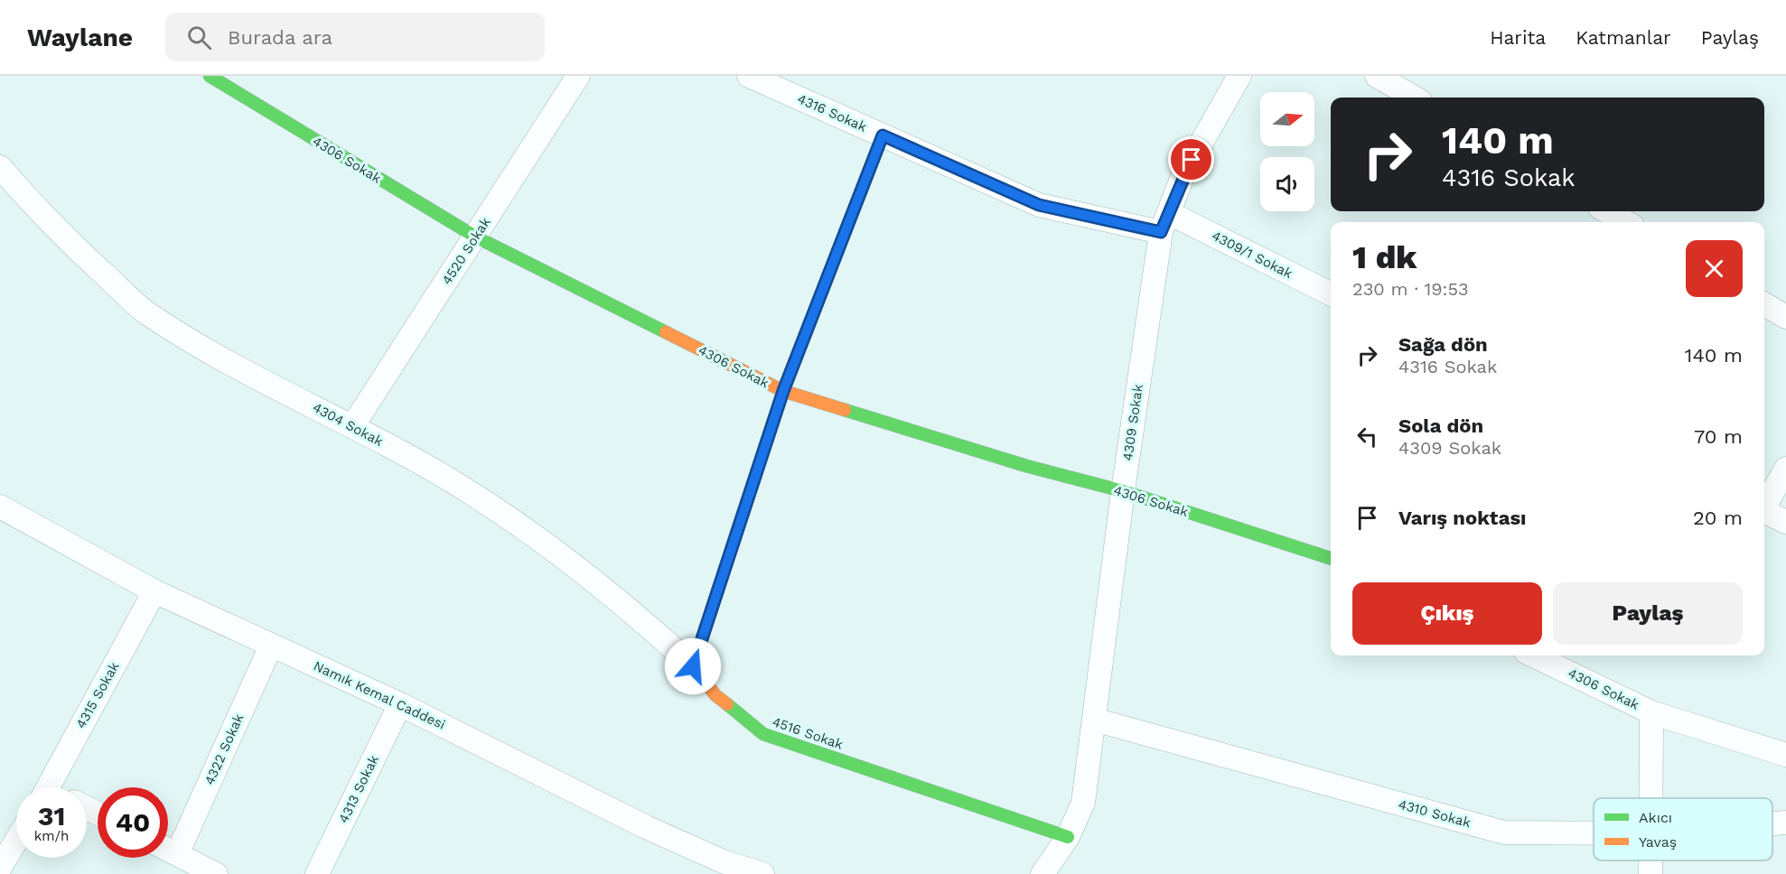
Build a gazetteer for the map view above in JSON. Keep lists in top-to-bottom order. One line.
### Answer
{"streets":{"street":["4316 Sokak","4306 Sokak","4520 Sokak","4309/1 Sokak","4309 Sokak","4304 Sokak","4315 Sokak","Namık Kemal Caddesi","4516 Sokak","4322 Sokak","4313 Sokak","4310 Sokak"]},"crossings":[["4316 Sokak","4309/1 Sokak"],["4316 Sokak","4309 Sokak"],["4306 Sokak","4520 Sokak"],["4306 Sokak","4309 Sokak"],["4520 Sokak","4304 Sokak"],["4309/1 Sokak","4309 Sokak"],["4309 Sokak","4516 Sokak"],["4309 Sokak","4310 Sokak"],["4304 Sokak","4516 Sokak"],["4315 Sokak","Namık Kemal Caddesi"],["Namık Kemal Caddesi","4322 Sokak"],["Namık Kemal Caddesi","4313 Sokak"]],"legend":["Akıcı","Yavaş"],"north":"right","page":{"header":"Waylane","search":"Burada ara","nav":["Harita","Katmanlar","Paylaş"],"turn":["140 m","4316 Sokak"],"heading":["1 dk","230 m · 19:53"],"list":[{"name":"Sağa dön","note":"4316 Sokak","value":"140 m"},{"name":"Sola dön","note":"4309 Sokak","value":"70 m"},{"name":"Varış noktası","value":"20 m"}],"buttons":["Çıkış","Paylaş"],"speed":"31 km/h","limit":"40"}}
